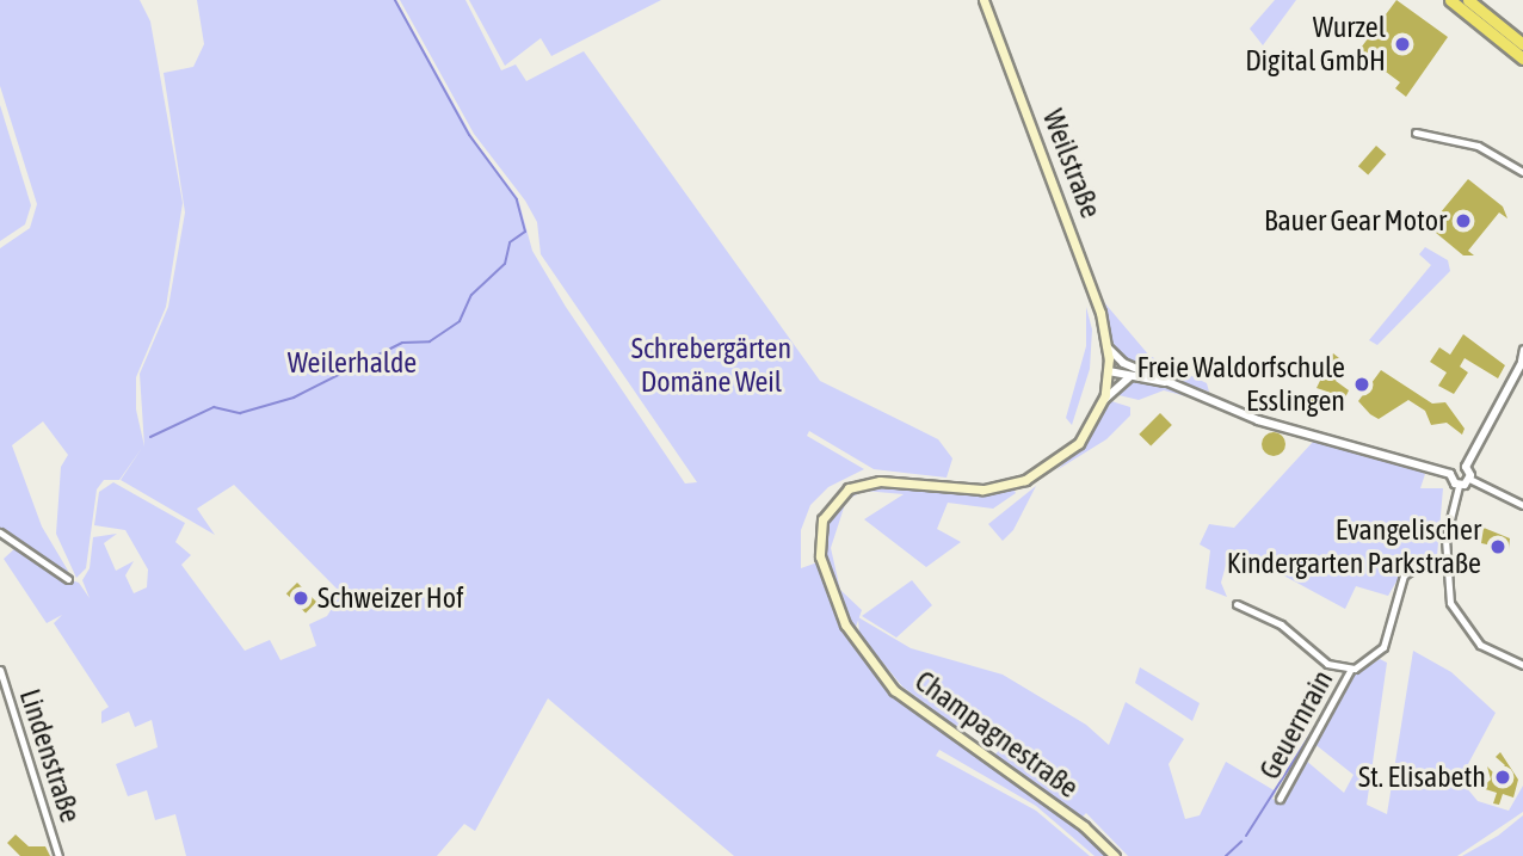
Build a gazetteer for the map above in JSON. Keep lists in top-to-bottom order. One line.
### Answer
{"streets":{"main road":["Weilstraße","Champagnestraße"],"street":["Geuernrain","Lindenstraße"]},"crossings":[["Weilstraße","Champagnestraße"]],"parks":["Schrebergärten Domäne Weil","Weilerhalde"],"places":["Wurzel Digital GmbH","Bauer Gear Motor","Freie Waldorfschule Esslingen","Evangelischer Kindergarten Parkstraße","Schweizer Hof","St. Elisabeth"]}
